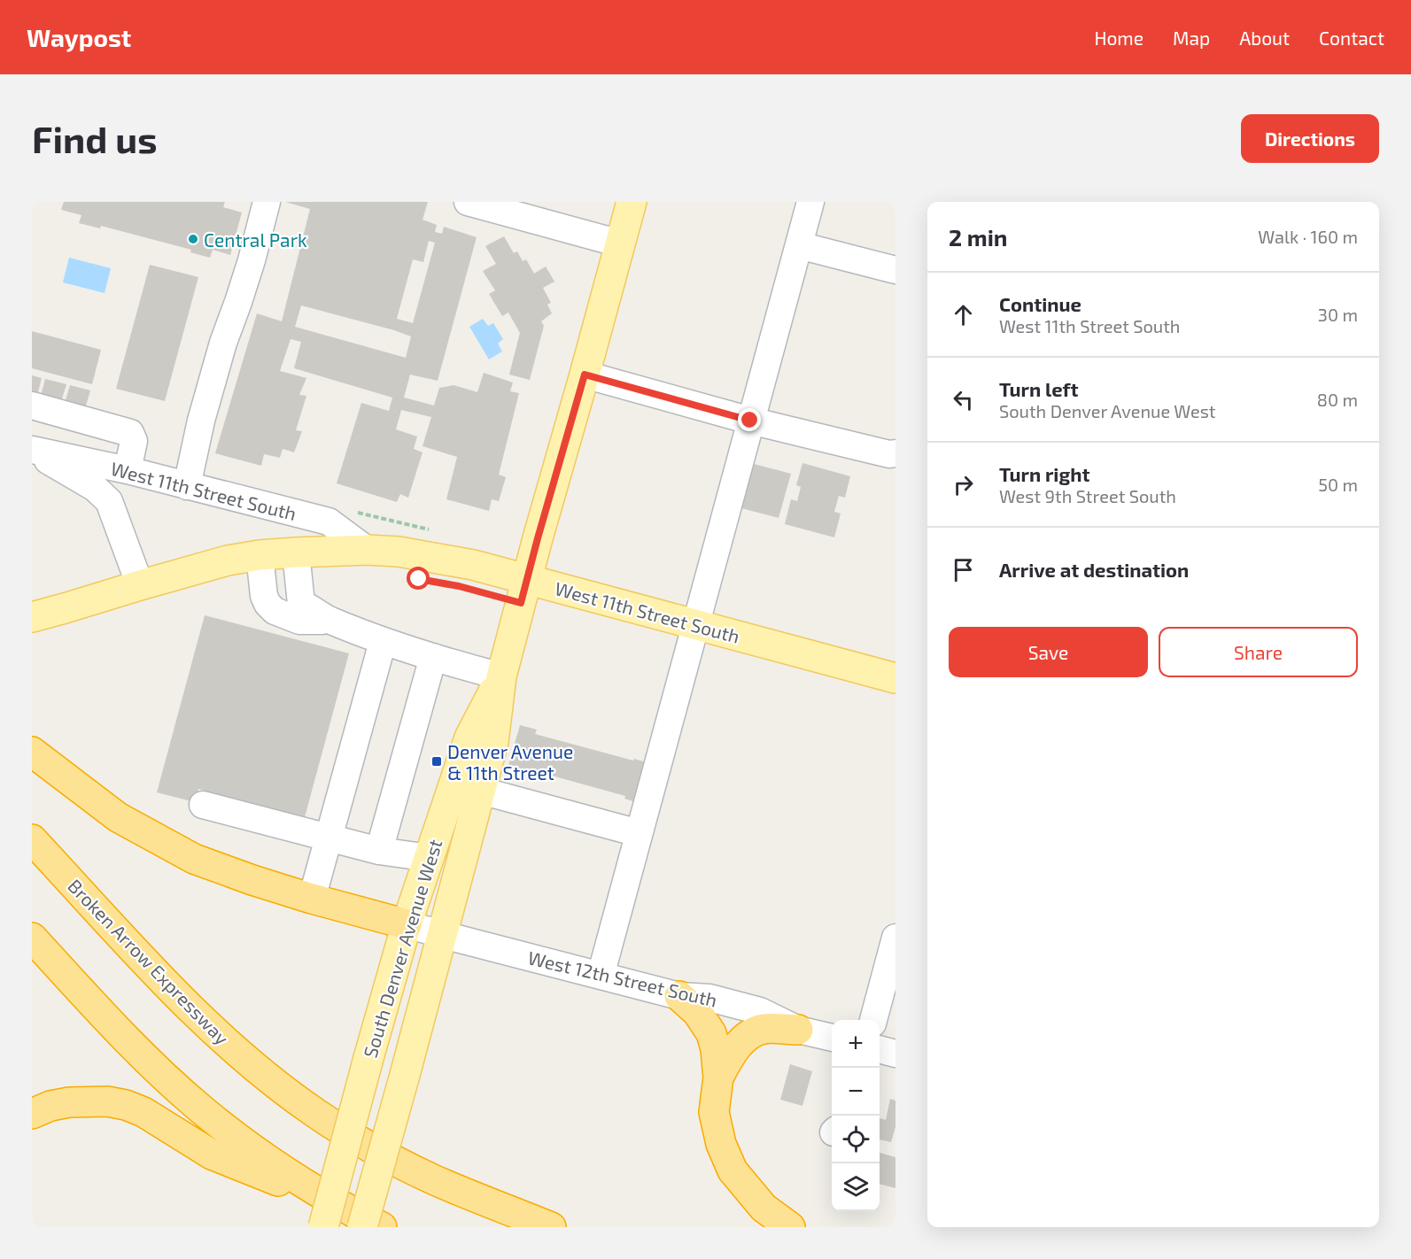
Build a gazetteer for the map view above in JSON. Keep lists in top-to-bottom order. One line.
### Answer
{"streets":{"highway":["Broken Arrow Expressway"],"main road":["West 11th Street South","South Denver Avenue West"],"street":["West 12th Street South"]},"crossings":[["West 11th Street South","South Denver Avenue West"],["South Denver Avenue West","West 12th Street South"]],"places":{"other":["Central Park"],"transit":["Denver Avenue & 11th Street"]},"page":{"header":"Waypost","nav":["Home","Map","About","Contact"],"buttons":["Directions",["Save","Share"]],"title":"Find us","heading":["2 min","Walk · 160 m"],"list":[["Continue","West 11th Street South","30 m"],["Turn left","South Denver Avenue West","80 m"],["Turn right","West 9th Street South","50 m"],"Arrive at destination"],"map_buttons":["+","−"]}}
